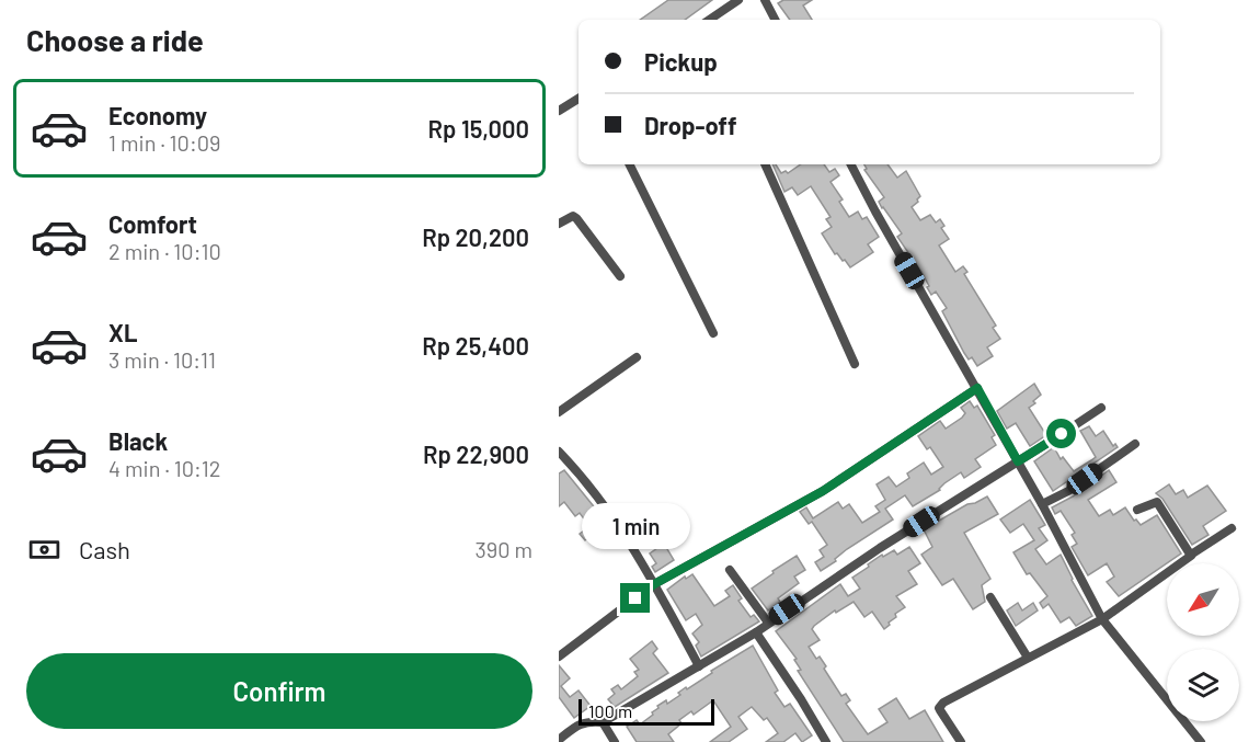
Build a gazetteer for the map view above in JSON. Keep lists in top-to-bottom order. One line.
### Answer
{"scale_bar":"100 m","north":"bottom left","page":{"heading":"Choose a ride","banner":["Pickup","Drop-off"],"list":[{"name":"Economy","note":"1 min · 10:09","value":"Rp 15,000"},{"name":"Comfort","note":"2 min · 10:10","value":"Rp 20,200"},{"name":"XL","note":"3 min · 10:11","value":"Rp 25,400"},{"name":"Black","note":"4 min · 10:12","value":"Rp 22,900"}],"bubble":"1 min","pay":["Cash","390 m"],"buttons":"Confirm","scale":"100 m"}}
